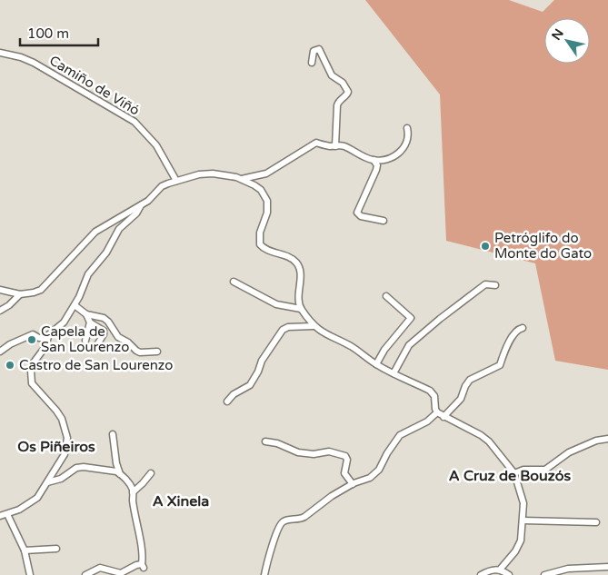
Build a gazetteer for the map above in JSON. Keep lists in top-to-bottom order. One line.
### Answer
{"streets":{"street":["Camiño de Viñó"]},"districts":["Os Piñeiros","A Cruz de Bouzós","A Xinela"],"places":["Petróglifo do Monte do Gato","Capela de San Lourenzo","Castro de San Lourenzo"],"scale_bar":"100 m","north":"top left"}
